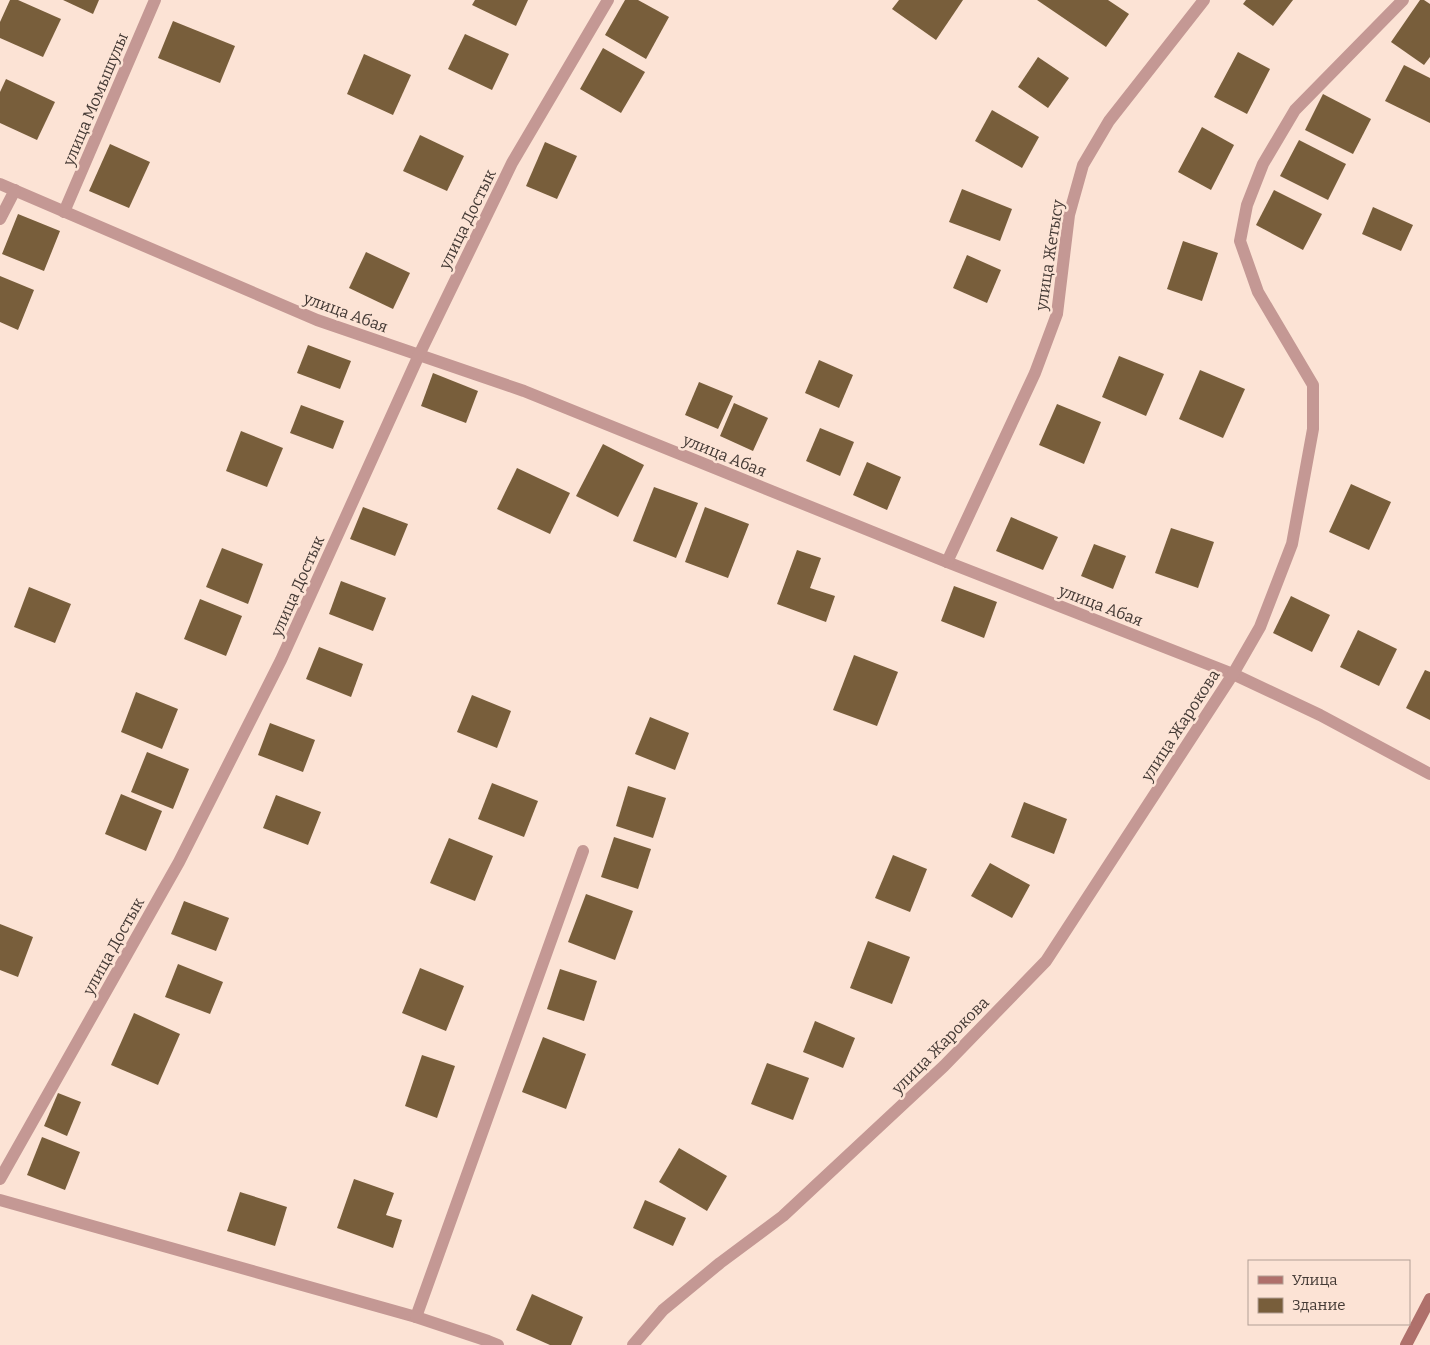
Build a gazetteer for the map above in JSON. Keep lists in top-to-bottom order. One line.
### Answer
{"streets":{"street":["улица Момышулы","улица Достык","улица Жетысу","улица Абая","улица Жарокова"]},"crossings":[["улица Момышулы","улица Абая"],["улица Достык","улица Абая"],["улица Жетысу","улица Абая"],["улица Абая","улица Жарокова"]],"legend":["Улица","Здание"]}
